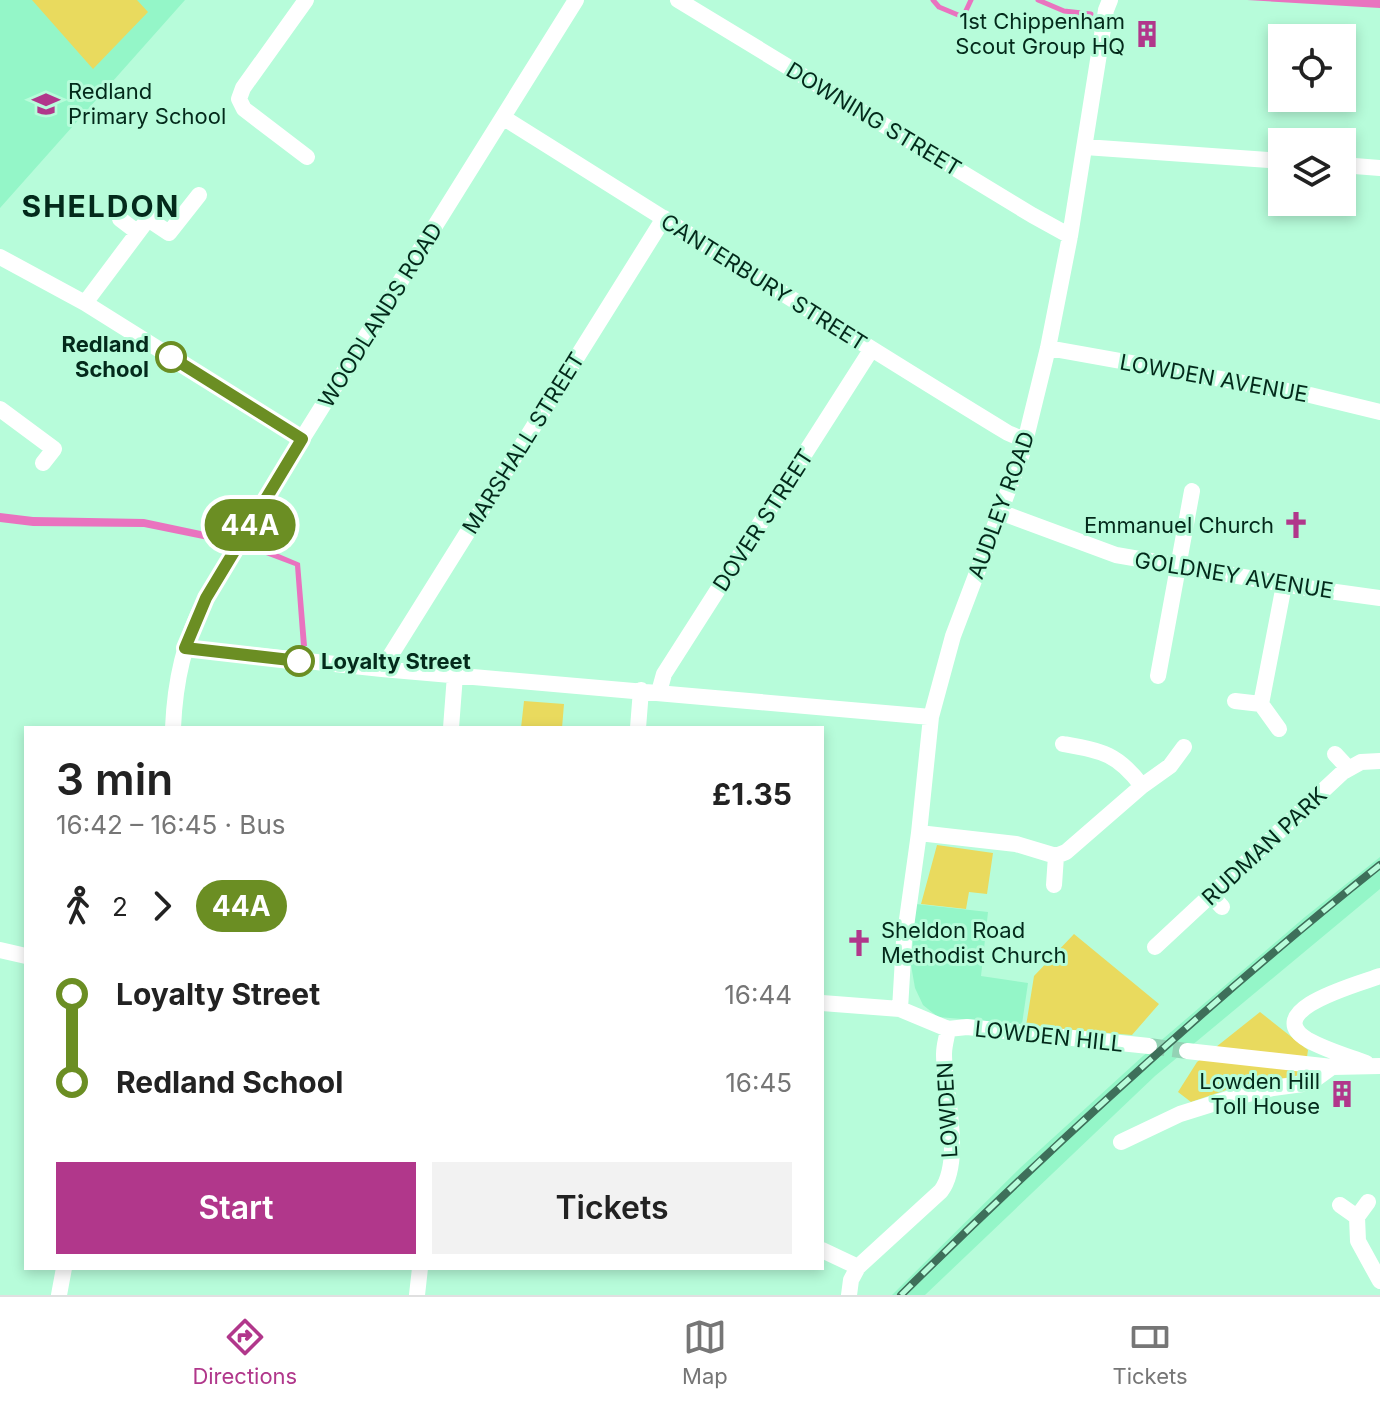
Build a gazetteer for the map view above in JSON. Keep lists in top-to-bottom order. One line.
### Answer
{"streets":{"street":["DOWNING STREET","CANTERBURY STREET","WOODLANDS ROAD","LOWDEN AVENUE","MARSHALL STREET","AUDLEY ROAD","DOVER STREET","GOLDNEY AVENUE","RUDMAN PARK","LOWDEN HILL","LOWDEN"]},"crossings":[["DOWNING STREET","AUDLEY ROAD"],["CANTERBURY STREET","WOODLANDS ROAD"],["CANTERBURY STREET","MARSHALL STREET"],["CANTERBURY STREET","AUDLEY ROAD"],["CANTERBURY STREET","DOVER STREET"],["LOWDEN AVENUE","AUDLEY ROAD"],["AUDLEY ROAD","GOLDNEY AVENUE"],["LOWDEN HILL","LOWDEN"]],"districts":["SHELDON"],"places":{"building":["1st Chippenham Scout Group HQ","Lowden Hill Toll House"],"school or university":["Redland Primary School"],"other":["Redland School","Loyalty Street"],"church":["Emmanuel Church","Sheldon Road Methodist Church"]},"lines":["bus line 44A"],"page":{"on_map":"44A","heading":["3 min","16:42 – 16:45 · Bus","£1.35"],"legs":["2","44A"],"list":[{"name":"Loyalty Street","value":"16:44"},{"name":"Redland School","value":"16:45"}],"buttons":["Start","Tickets"],"tabs":["Directions","Map","Tickets"]}}
